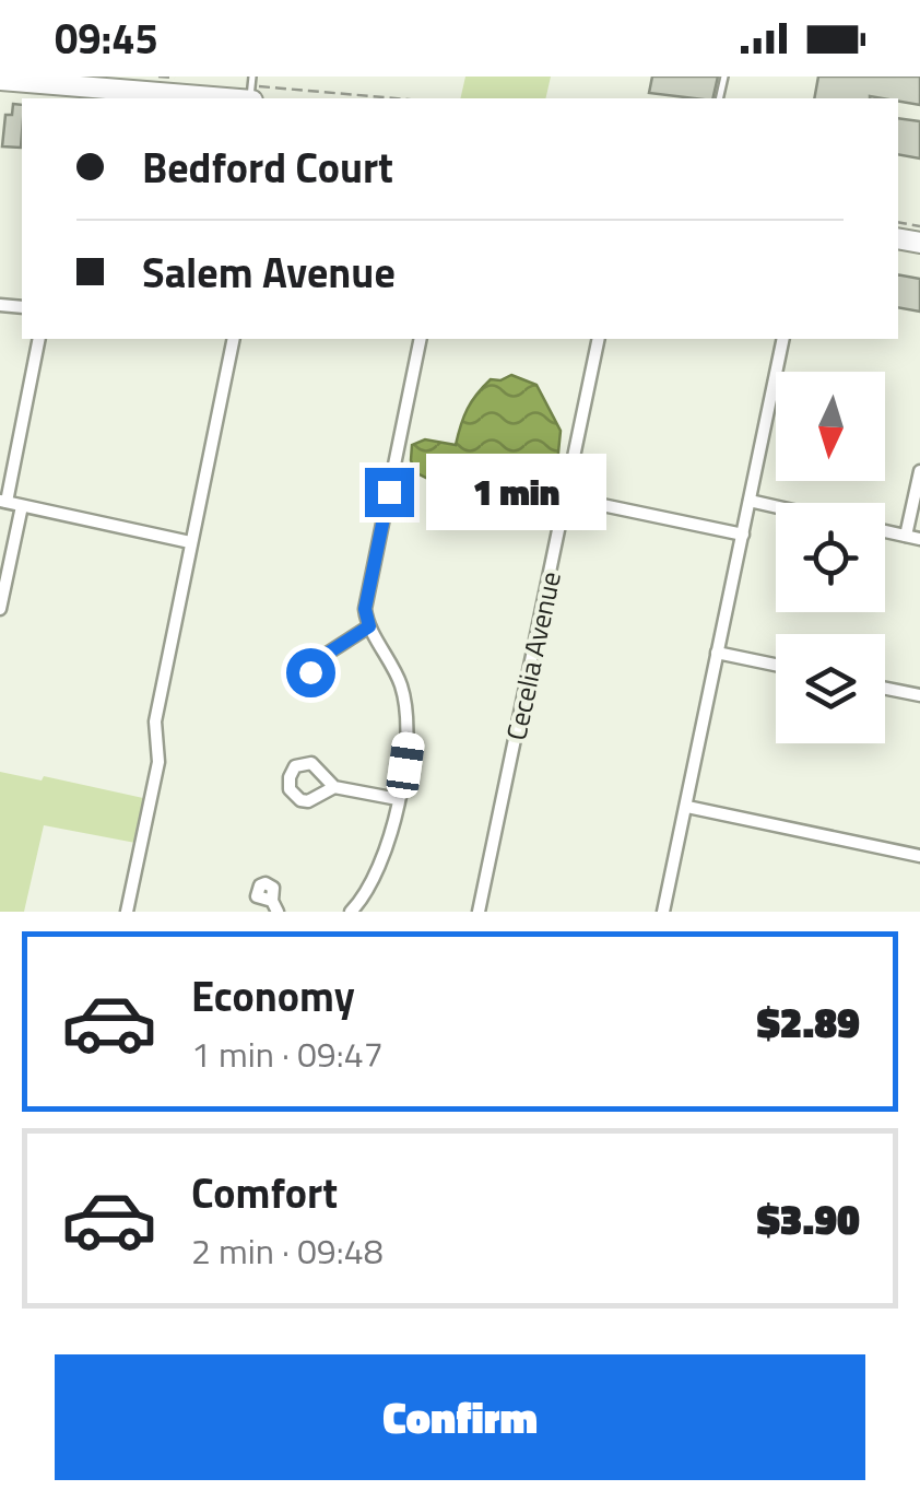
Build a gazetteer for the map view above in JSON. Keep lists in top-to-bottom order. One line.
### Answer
{"streets":{"street":["Cecelia Avenue"]},"north":"bottom","page":{"status":"09:45","banner":["Bedford Court","Salem Avenue"],"bubble":"1 min","list":[{"name":"Economy","note":"1 min · 09:47","value":"$2.89"},{"name":"Comfort","note":"2 min · 09:48","value":"$3.90"}],"buttons":"Confirm"}}
